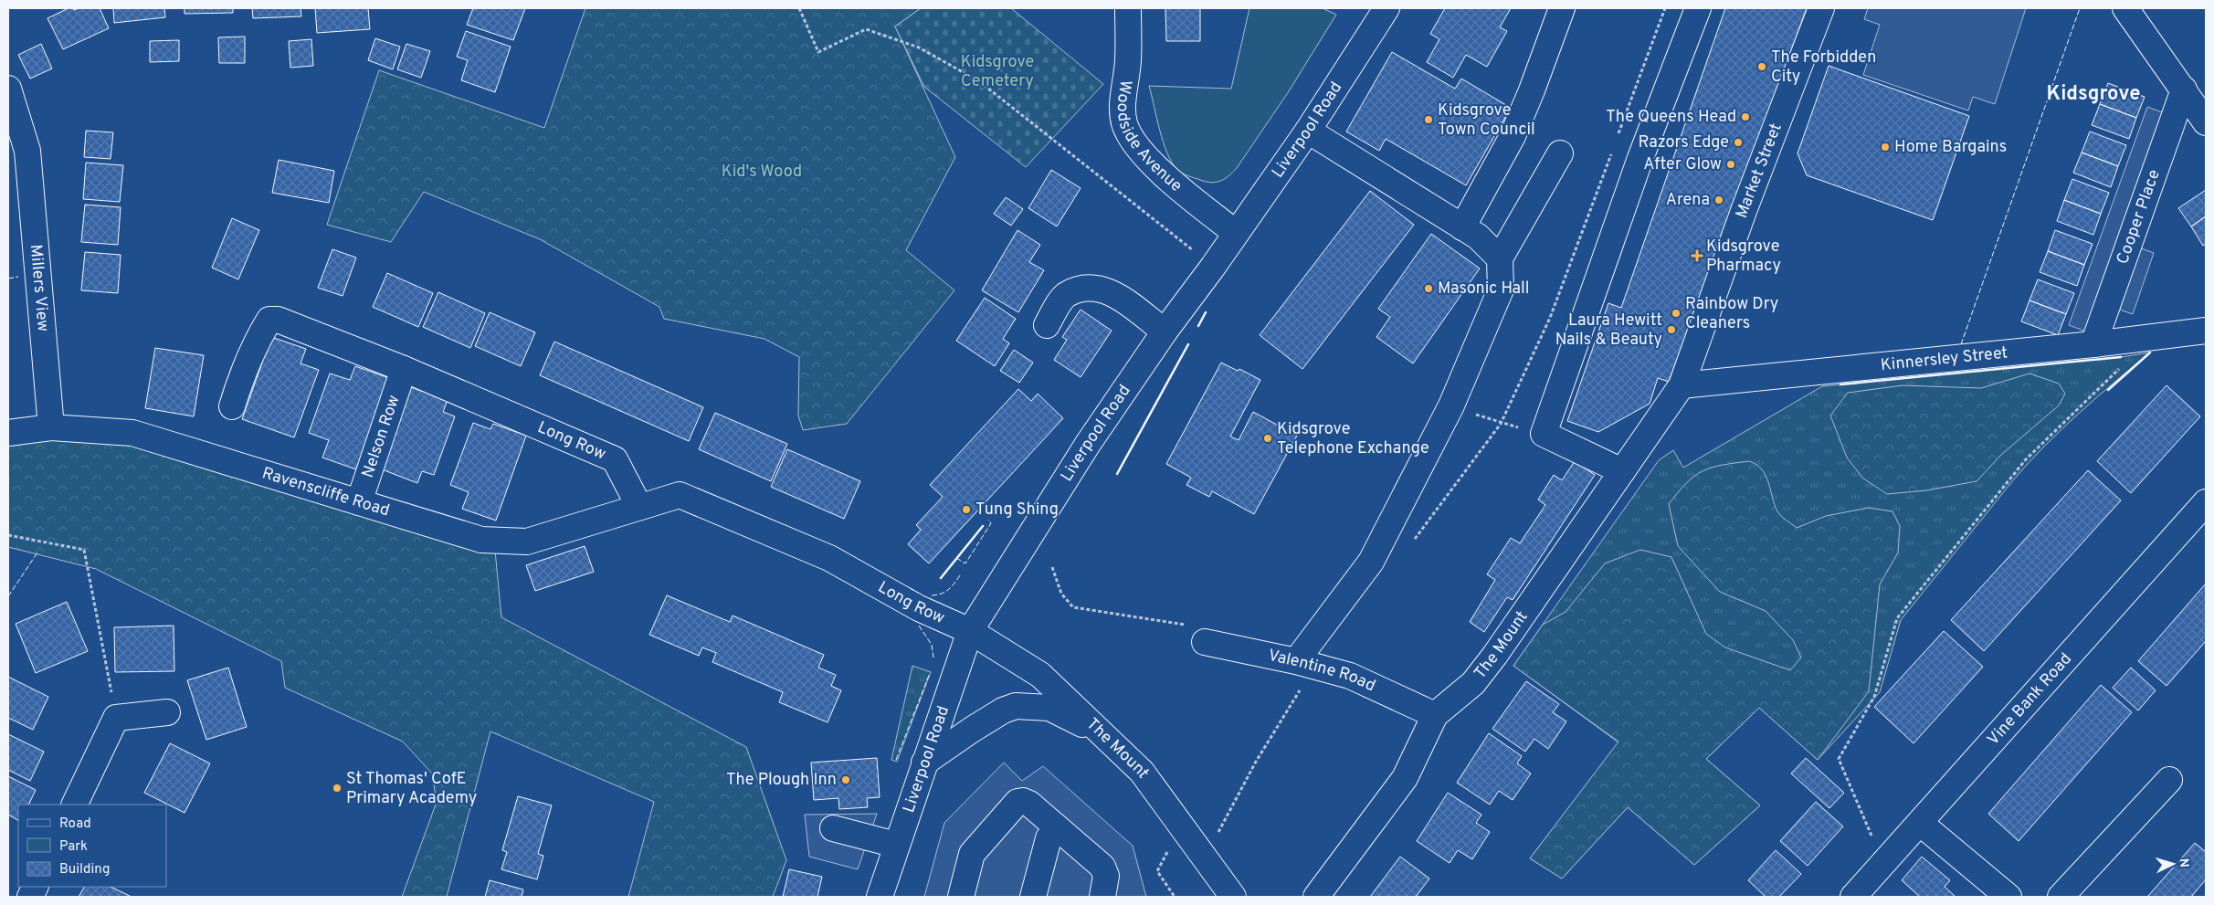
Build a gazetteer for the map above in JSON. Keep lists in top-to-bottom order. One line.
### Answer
{"streets":{"street":["Liverpool Road","Woodside Avenue","Market Street","Cooper Place","Millers View","Kinnersley Street","Nelson Row","Long Row","Ravenscliffe Road","The Mount","Valentine Road","Vine Bank Road"]},"crossings":[["Liverpool Road","Woodside Avenue"],["Liverpool Road","Long Row"],["Liverpool Road","The Mount"],["Market Street","Kinnersley Street"],["Market Street","The Mount"],["Cooper Place","Kinnersley Street"],["Millers View","Ravenscliffe Road"],["Kinnersley Street","The Mount"],["Nelson Row","Long Row"],["Nelson Row","Ravenscliffe Road"],["Long Row","Ravenscliffe Road"],["Long Row","The Mount"],["The Mount","Valentine Road"]],"districts":["Kidsgrove"],"parks":["Kidsgrove Cemetery","Kid's Wood"],"places":{"other":["The Forbidden City","The Queens Head","Kidsgrove Town Council","Razors Edge","Home Bargains","After Glow","Arena","Masonic Hall","Rainbow Dry Cleaners","Laura Hewitt Nails & Beauty","Kidsgrove Telephone Exchange","Tung Shing","The Plough Inn","St Thomas' CofE Primary Academy"],"health":["Kidsgrove Pharmacy"]},"legend":["Road","Park","Building"],"north":"right"}
